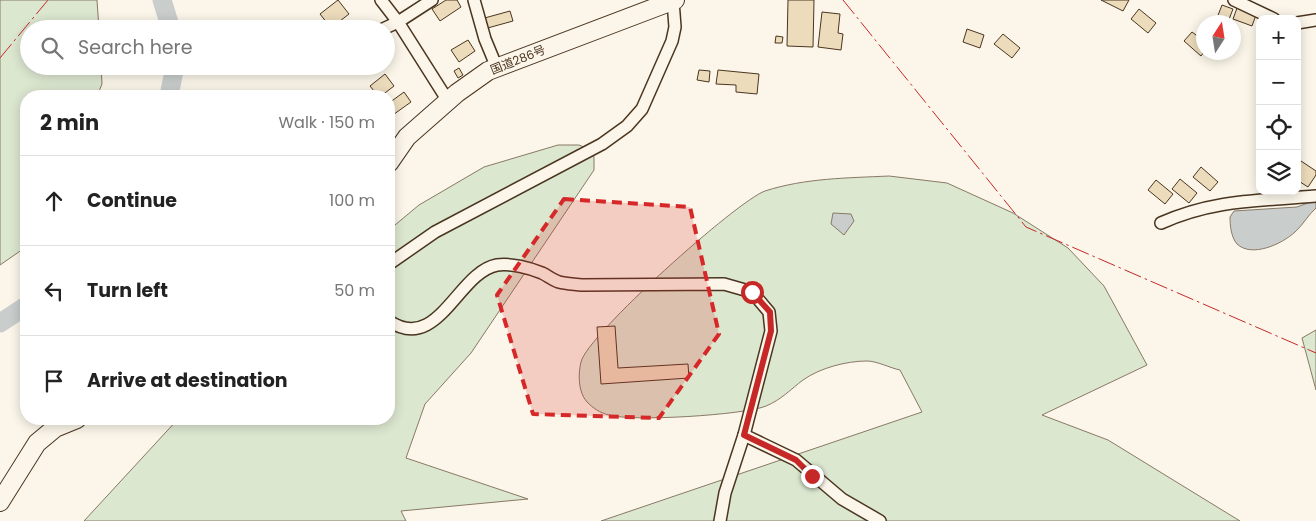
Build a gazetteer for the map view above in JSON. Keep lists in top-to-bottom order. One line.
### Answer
{"streets":{"highway":["国道286号"]},"north":"top","page":{"map_buttons":["+","−"],"search":"Search here","heading":["2 min","Walk · 150 m"],"list":[["Continue","100 m"],["Turn left","50 m"],"Arrive at destination"]}}
